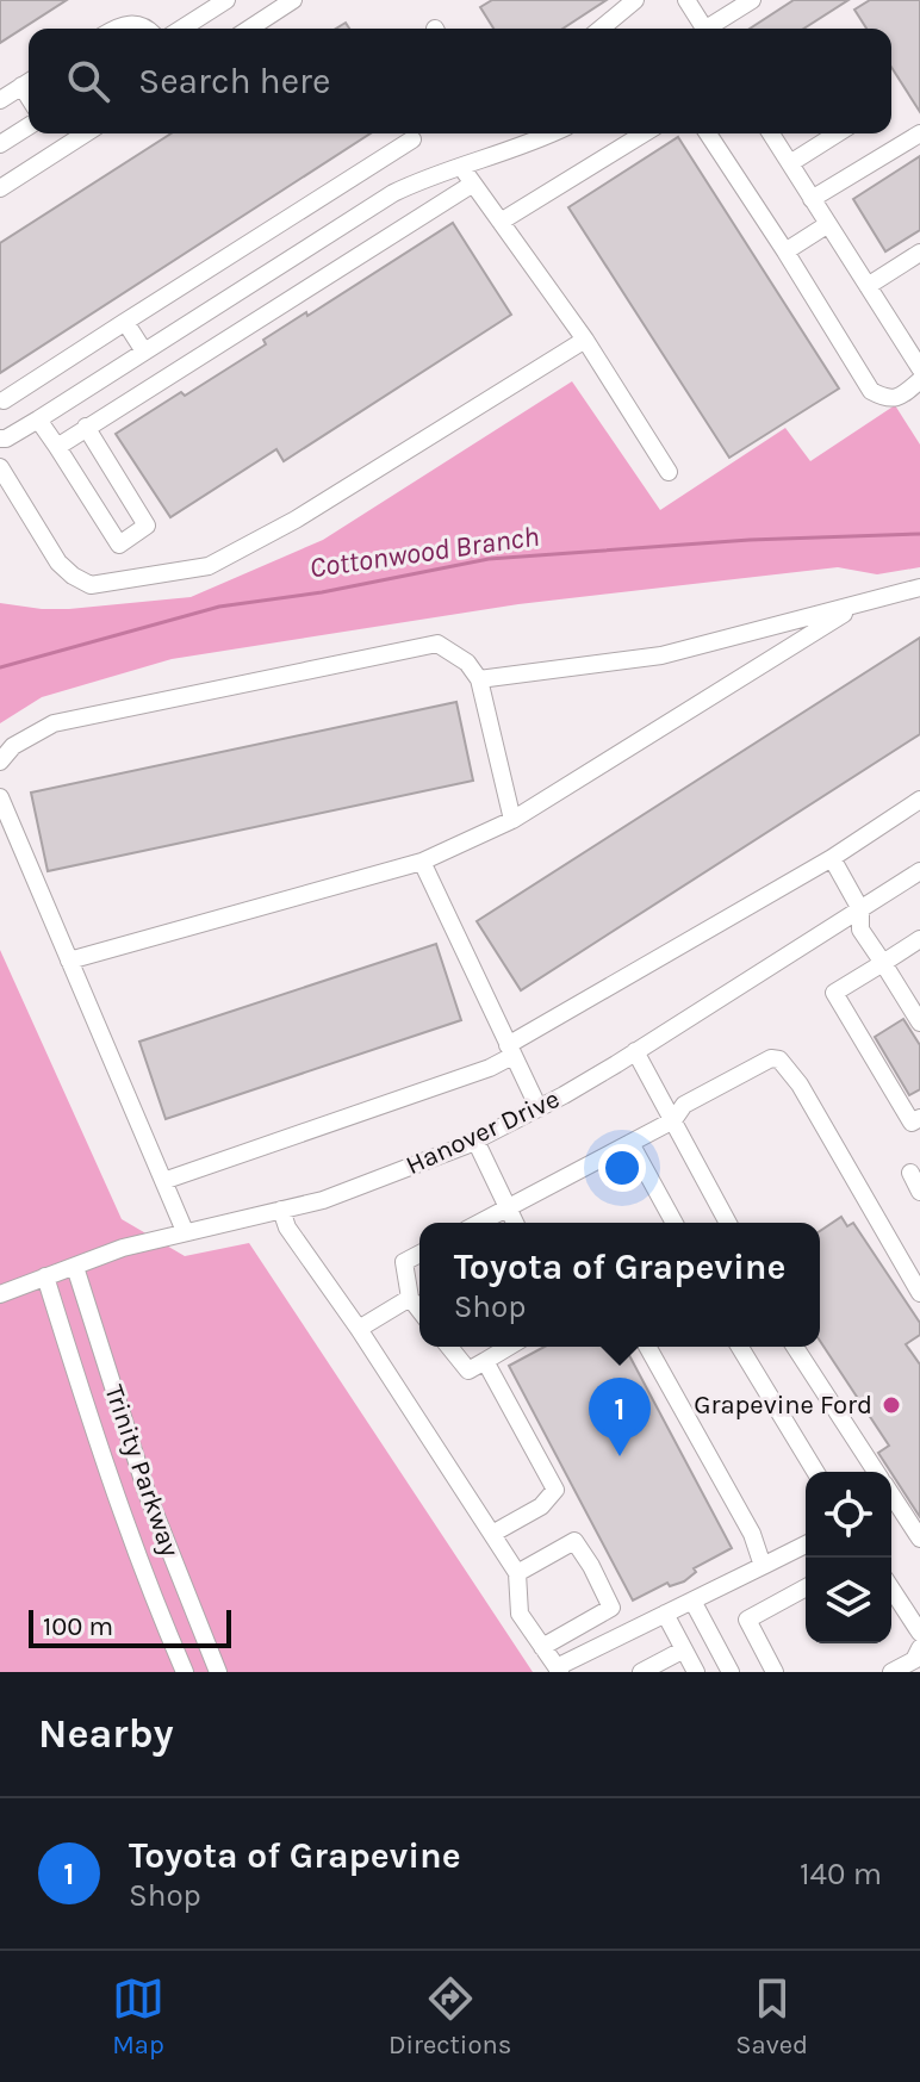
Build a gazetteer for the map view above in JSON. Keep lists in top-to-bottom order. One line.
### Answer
{"streets":{"street":["Hanover Drive","Trinity Parkway"]},"crossings":[["Hanover Drive","Trinity Parkway"]],"water":["Cottonwood Branch"],"places":["Grapevine Ford"],"scale_bar":"100 m","page":{"search":"Search here","popup":["Toyota of Grapevine","Shop"],"pins":"1","scale":"100 m","heading":"Nearby","list":[{"mark":"1","name":"Toyota of Grapevine","note":"Shop","value":"140 m"}],"nav":["Map","Directions","Saved"]}}
